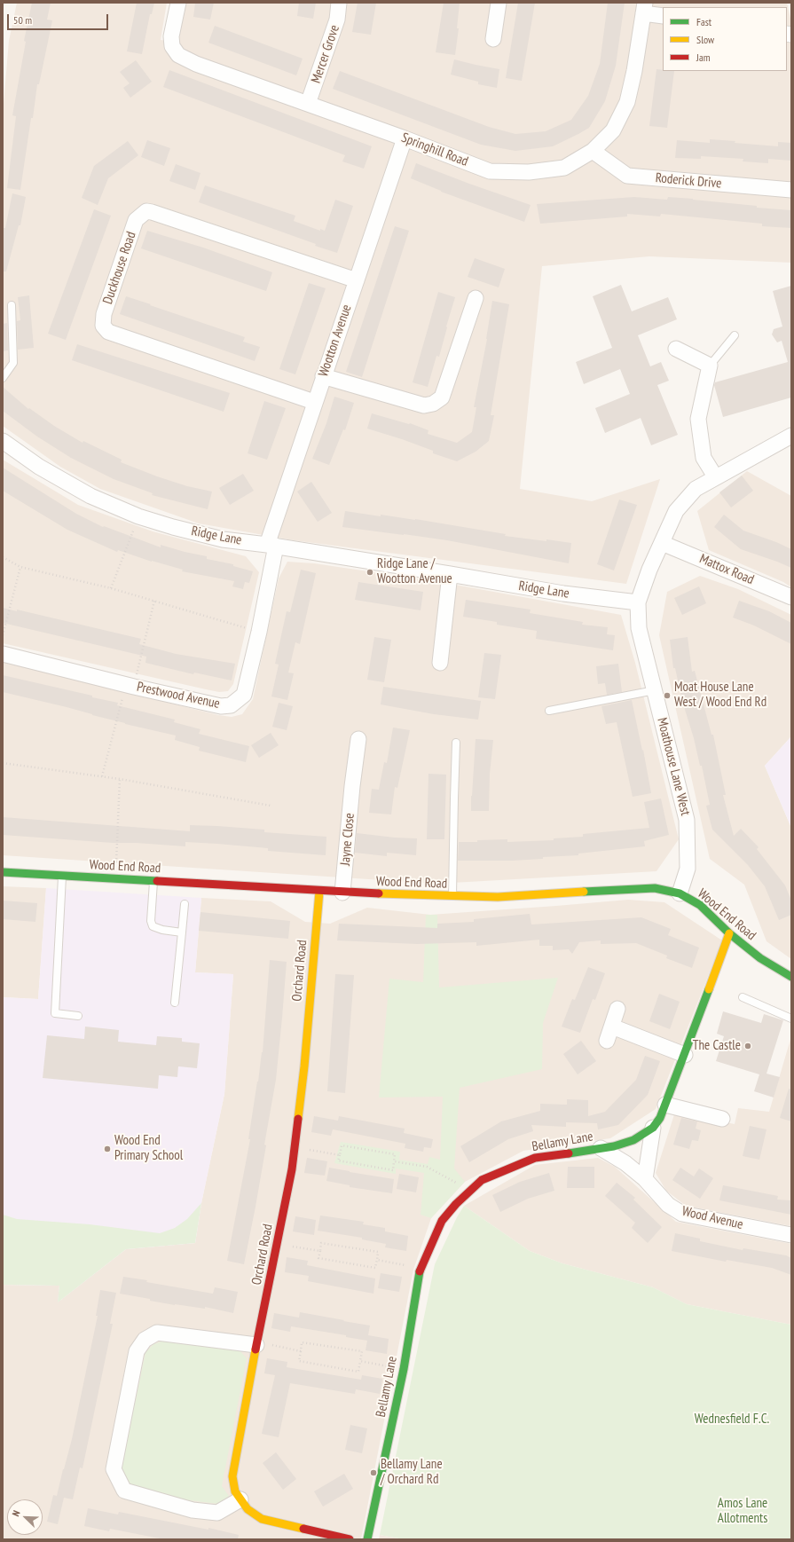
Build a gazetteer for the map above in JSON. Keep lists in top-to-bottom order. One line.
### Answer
{"streets":{"street":["Mercer Grove","Springhill Road","Roderick Drive","Duckhouse Road","Wootton Avenue","Ridge Lane","Mattox Road","Prestwood Avenue","Moathouse Lane West","Jayne Close","Wood End Road","Orchard Road","Bellamy Lane","Wood Avenue"]},"crossings":[["Mercer Grove","Springhill Road"],["Springhill Road","Roderick Drive"],["Springhill Road","Wootton Avenue"],["Duckhouse Road","Wootton Avenue"],["Wootton Avenue","Ridge Lane"],["Wootton Avenue","Prestwood Avenue"],["Ridge Lane","Prestwood Avenue"],["Ridge Lane","Moathouse Lane West"],["Mattox Road","Moathouse Lane West"],["Moathouse Lane West","Wood End Road"],["Jayne Close","Wood End Road"],["Wood End Road","Orchard Road"],["Wood End Road","Bellamy Lane"],["Bellamy Lane","Wood Avenue"]],"parks":["Wednesfield F.C.","Amos Lane Allotments"],"places":["Ridge Lane / Wootton Avenue","Moat House Lane West / Wood End Rd","The Castle","Wood End Primary School","Bellamy Lane / Orchard Rd"],"legend":["Fast","Slow","Jam"],"scale_bar":"50 m","north":"top left"}
